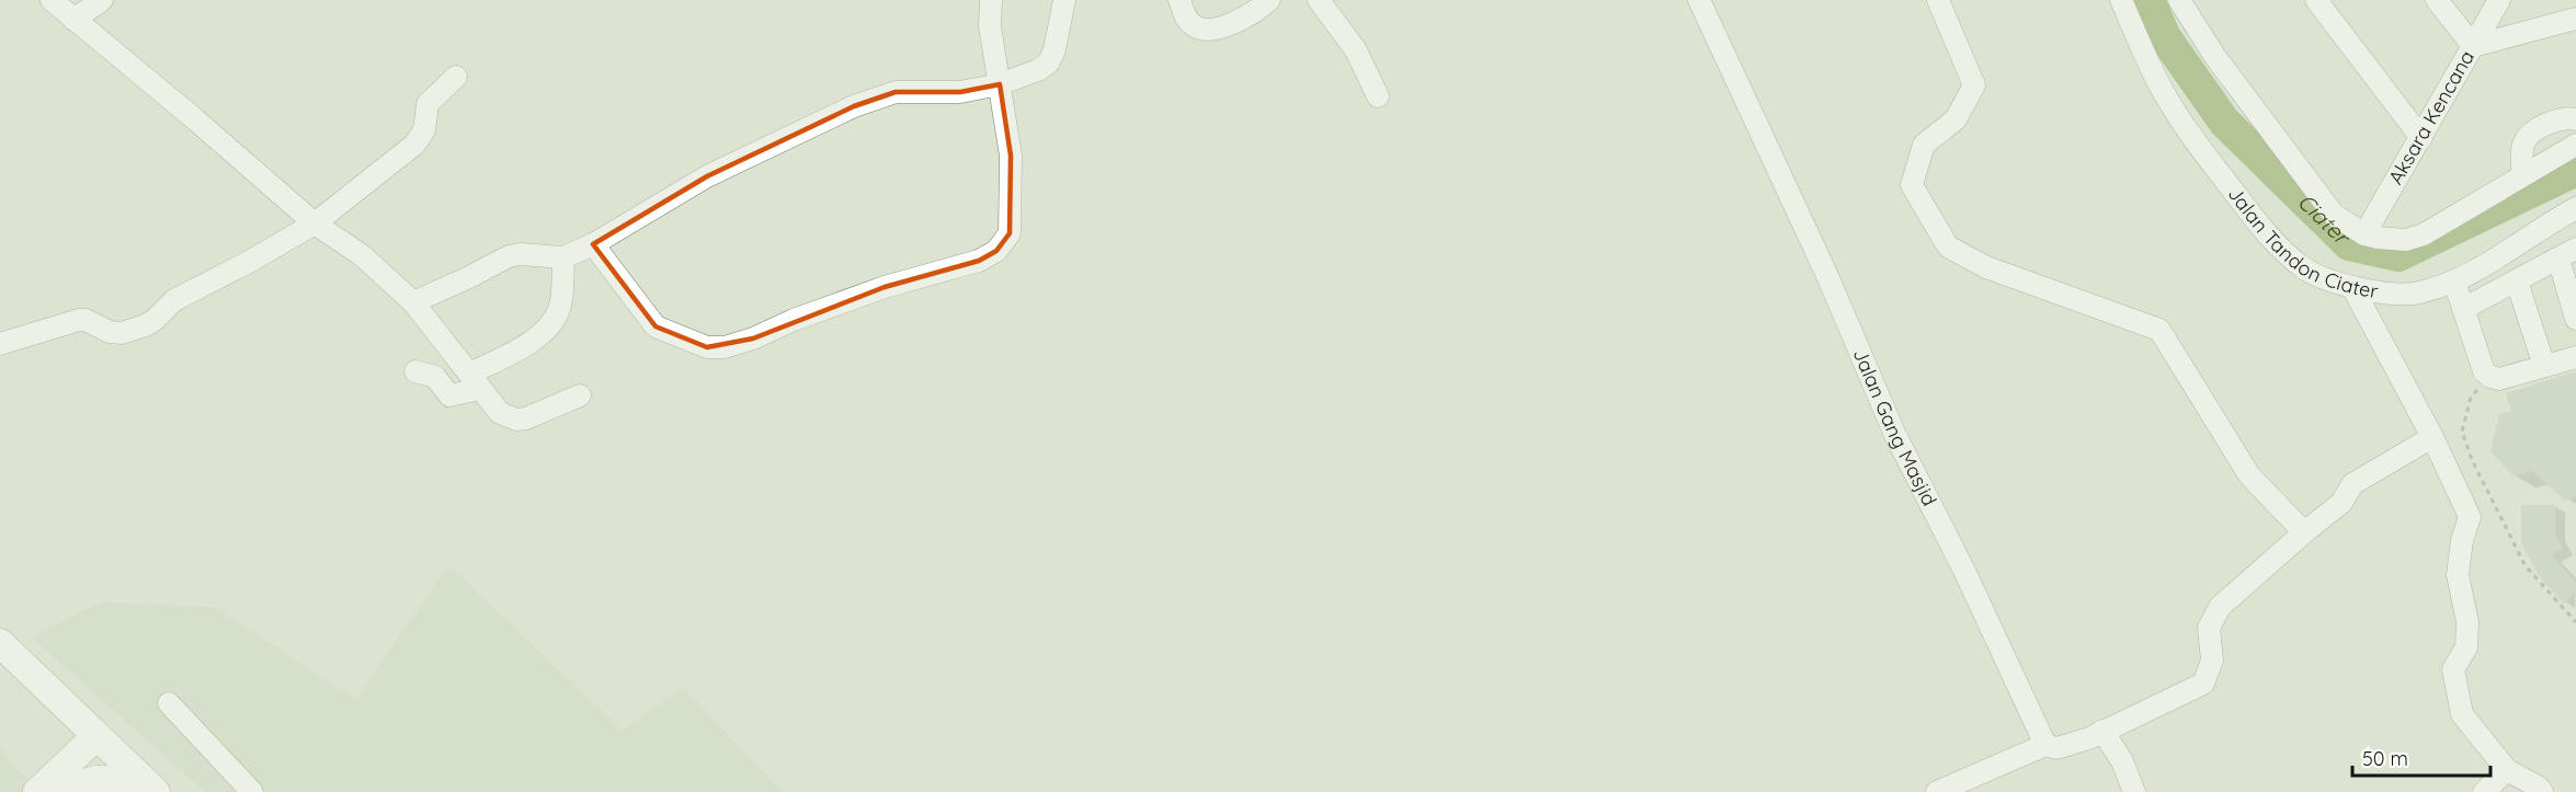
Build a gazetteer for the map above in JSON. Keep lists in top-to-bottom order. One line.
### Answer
{"streets":{"street":["Aksara Kencana","Jalan Tandon Ciater","Jalan Gang Masjid"]},"water":["Ciater"],"scale_bar":"50 m"}
